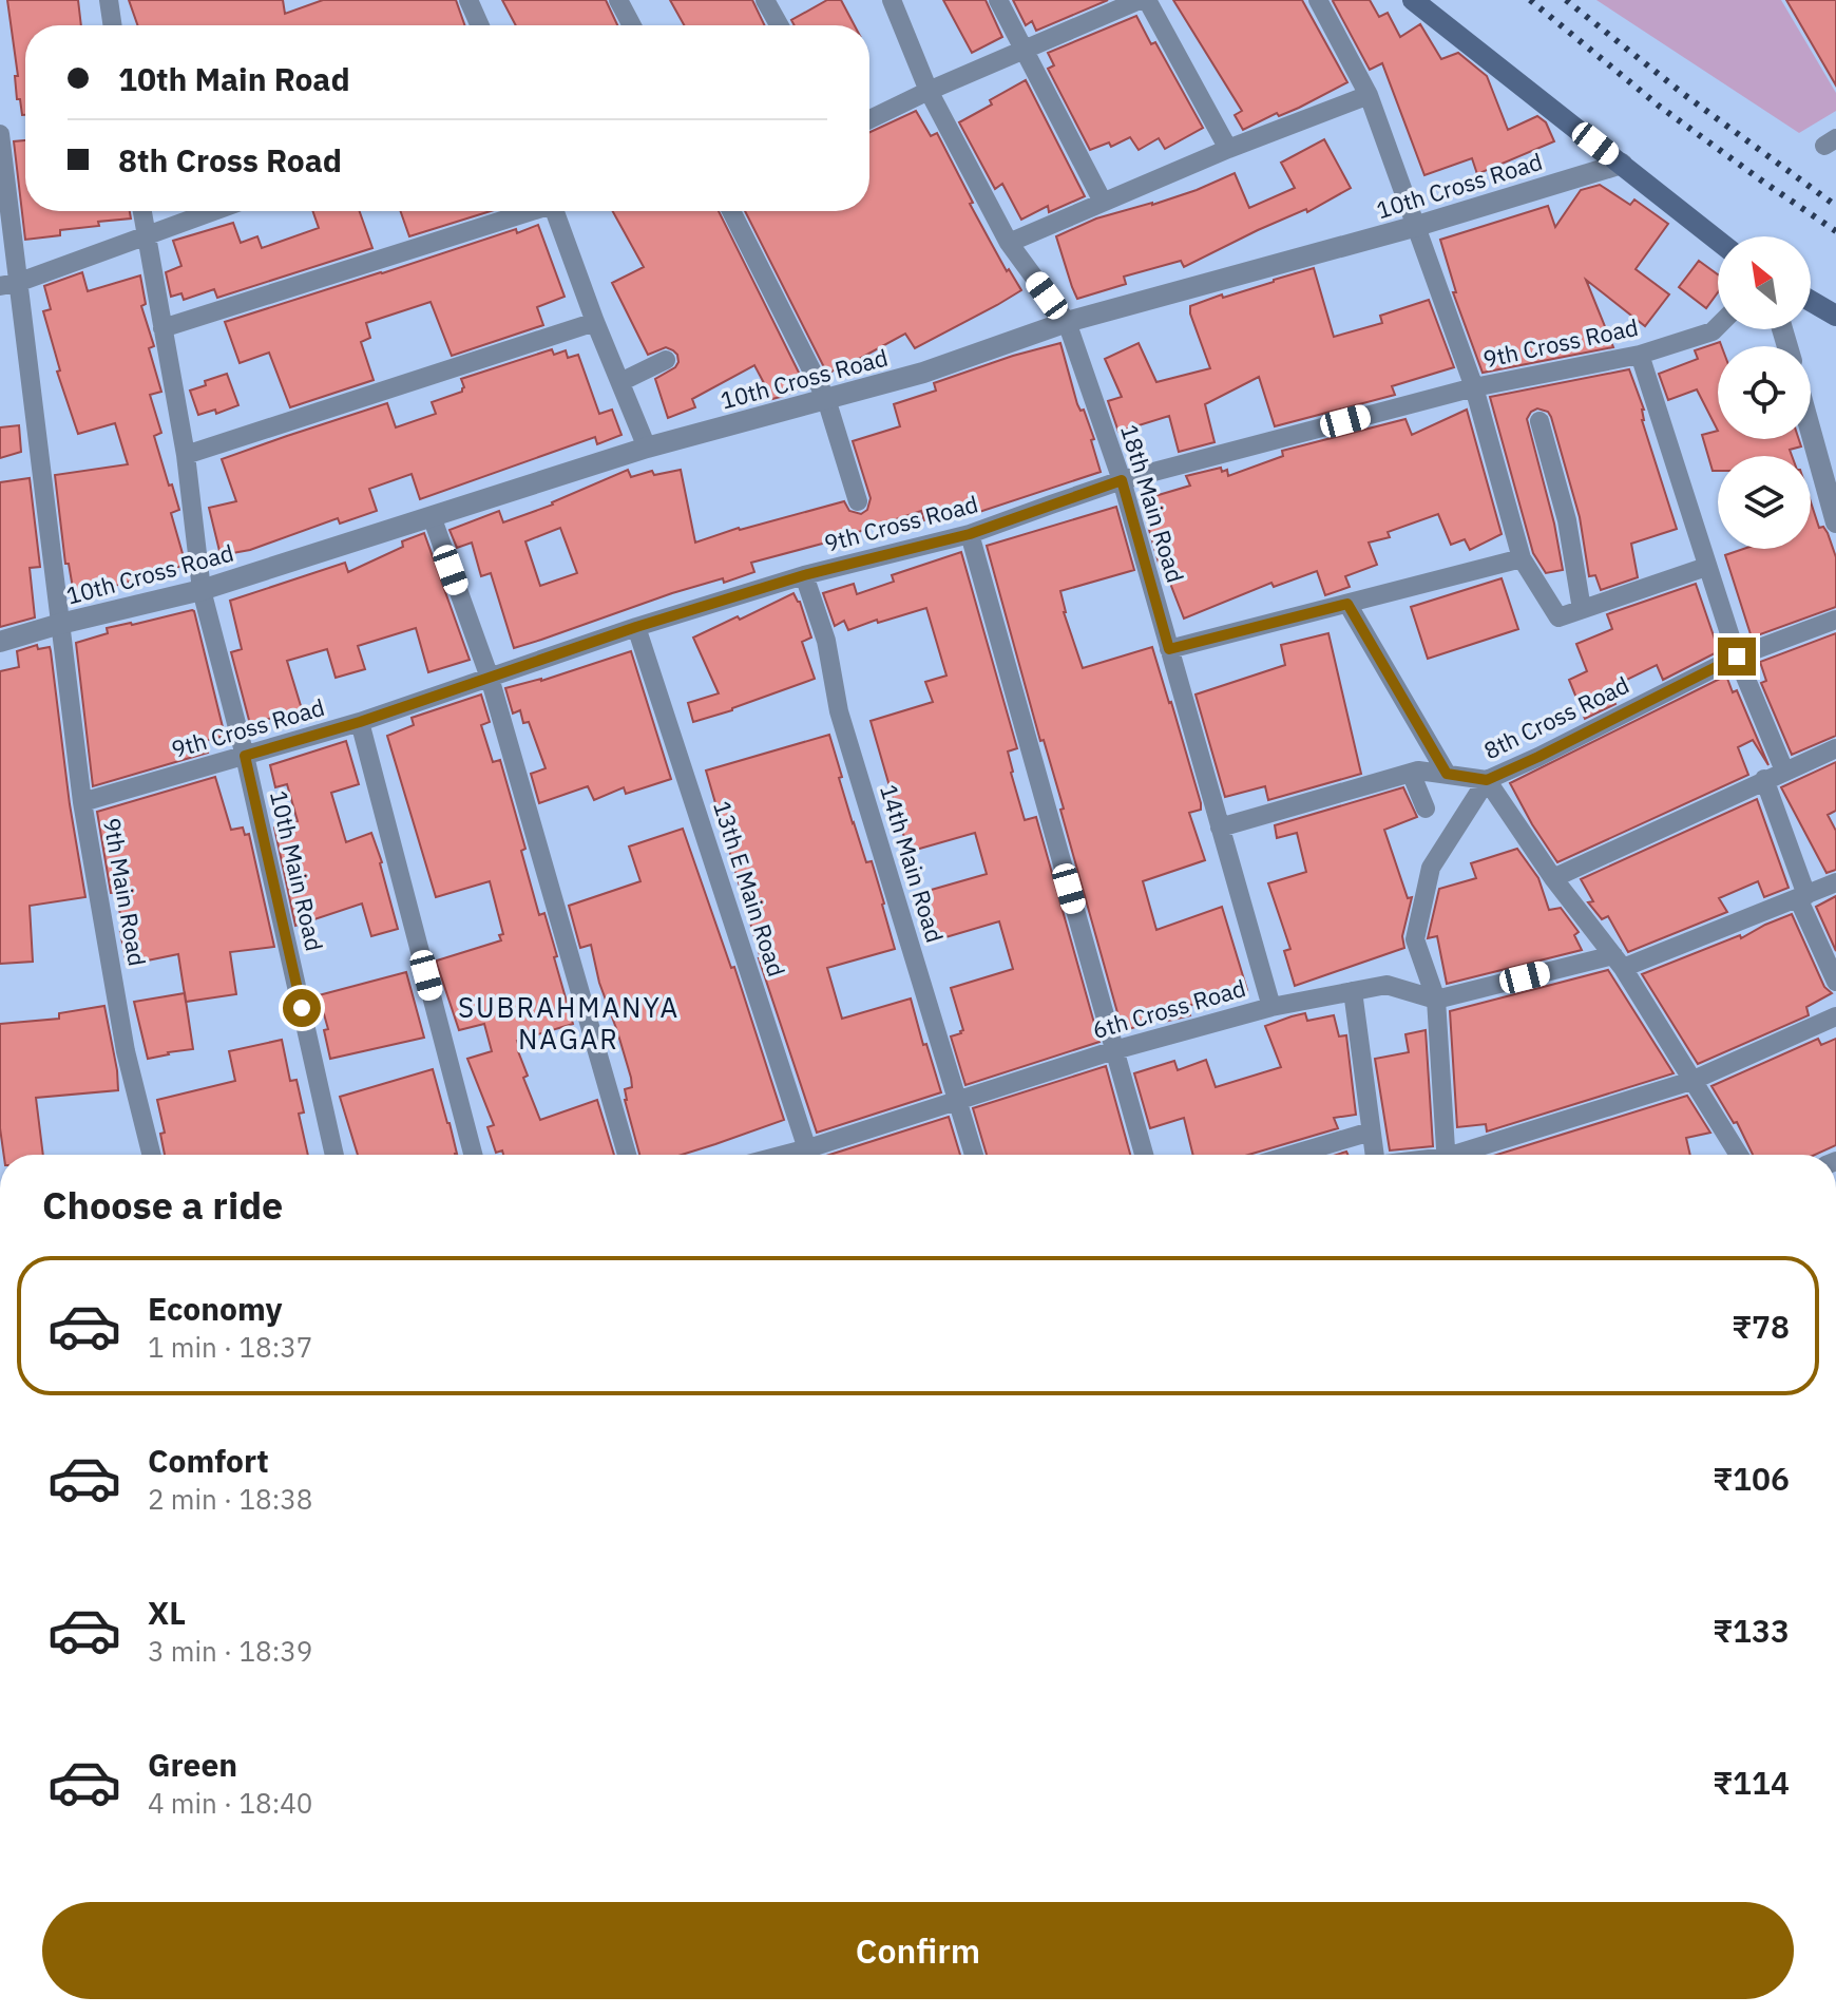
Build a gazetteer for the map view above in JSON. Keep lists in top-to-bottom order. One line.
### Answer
{"streets":{"street":["10th Cross Road","9th Cross Road","18th Main Road","8th Cross Road","14th Main Road","10th Main Road","13th E Main Road","9th Main Road","6th Cross Road"]},"crossings":[["10th Cross Road","18th Main Road"],["10th Cross Road","10th Main Road"],["10th Cross Road","9th Main Road"],["9th Cross Road","18th Main Road"],["9th Cross Road","14th Main Road"],["9th Cross Road","10th Main Road"],["9th Cross Road","13th E Main Road"],["9th Cross Road","9th Main Road"],["18th Main Road","6th Cross Road"],["8th Cross Road","6th Cross Road"],["14th Main Road","6th Cross Road"]],"districts":["SUBRAHMANYA NAGAR"],"north":"top left","page":{"banner":["10th Main Road","8th Cross Road"],"heading":"Choose a ride","list":[{"name":"Economy","note":"1 min · 18:37","value":"₹78"},{"name":"Comfort","note":"2 min · 18:38","value":"₹106"},{"name":"XL","note":"3 min · 18:39","value":"₹133"},{"name":"Green","note":"4 min · 18:40","value":"₹114"}],"buttons":"Confirm"}}
